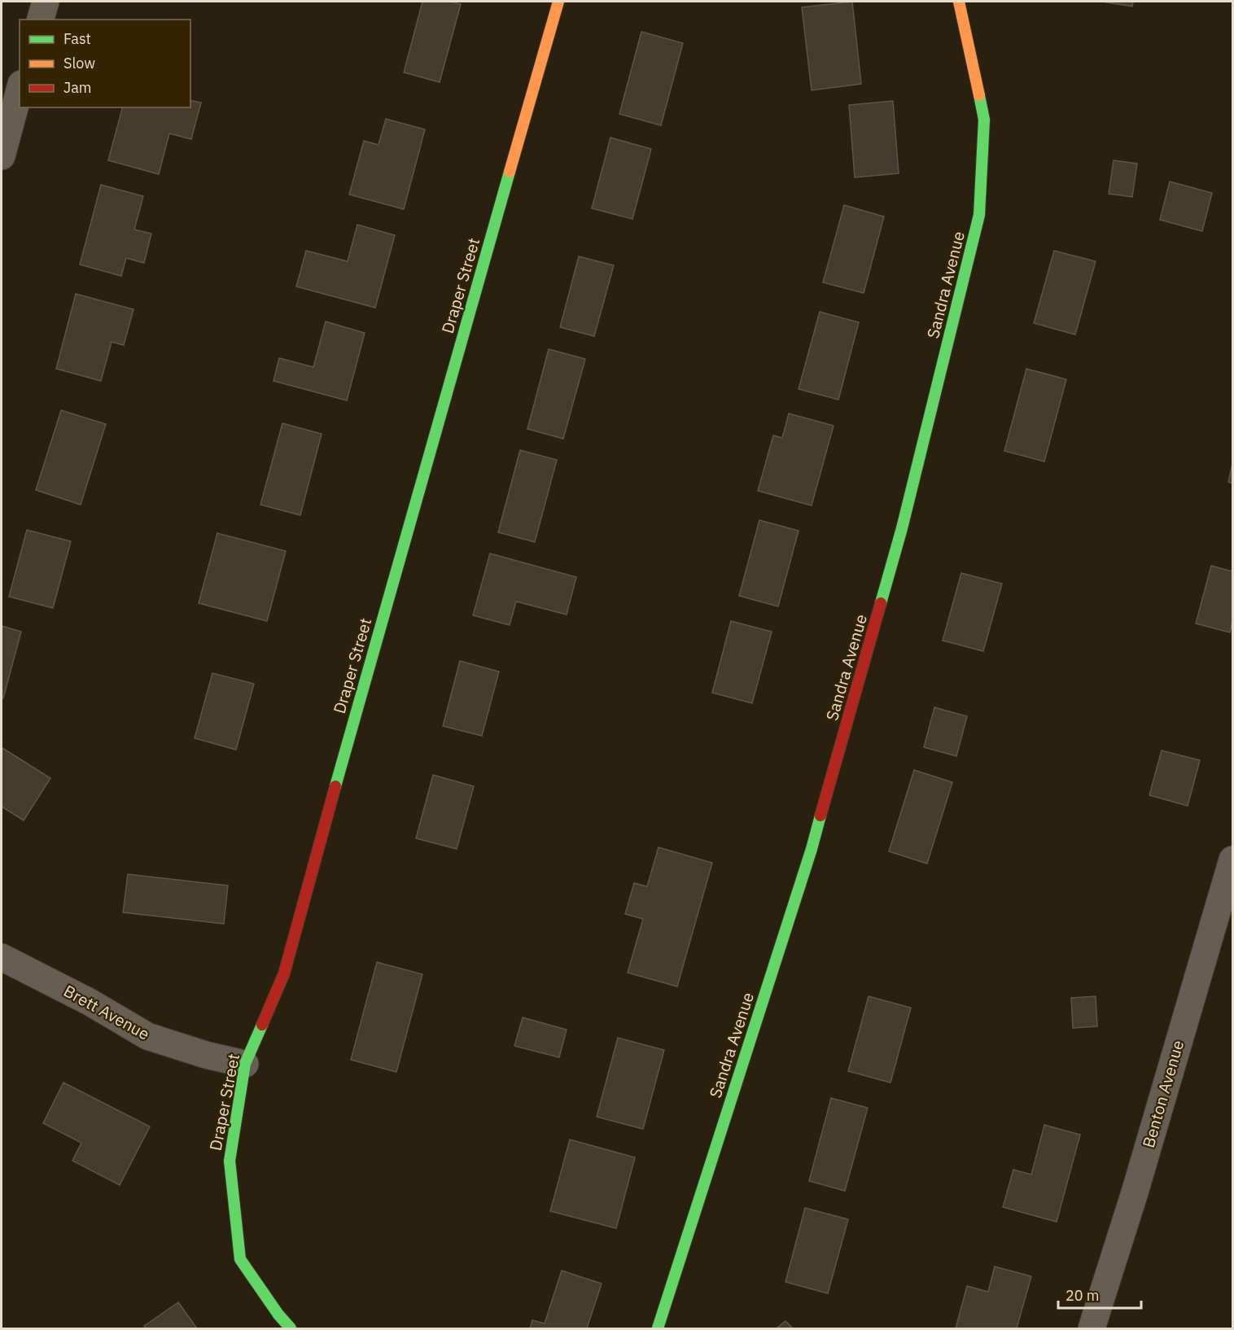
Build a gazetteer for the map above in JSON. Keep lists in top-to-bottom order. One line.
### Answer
{"streets":{"street":["Sandra Avenue","Draper Street","Brett Avenue","Benton Avenue"]},"crossings":[["Draper Street","Brett Avenue"]],"legend":["Fast","Slow","Jam"],"scale_bar":"20 m"}
